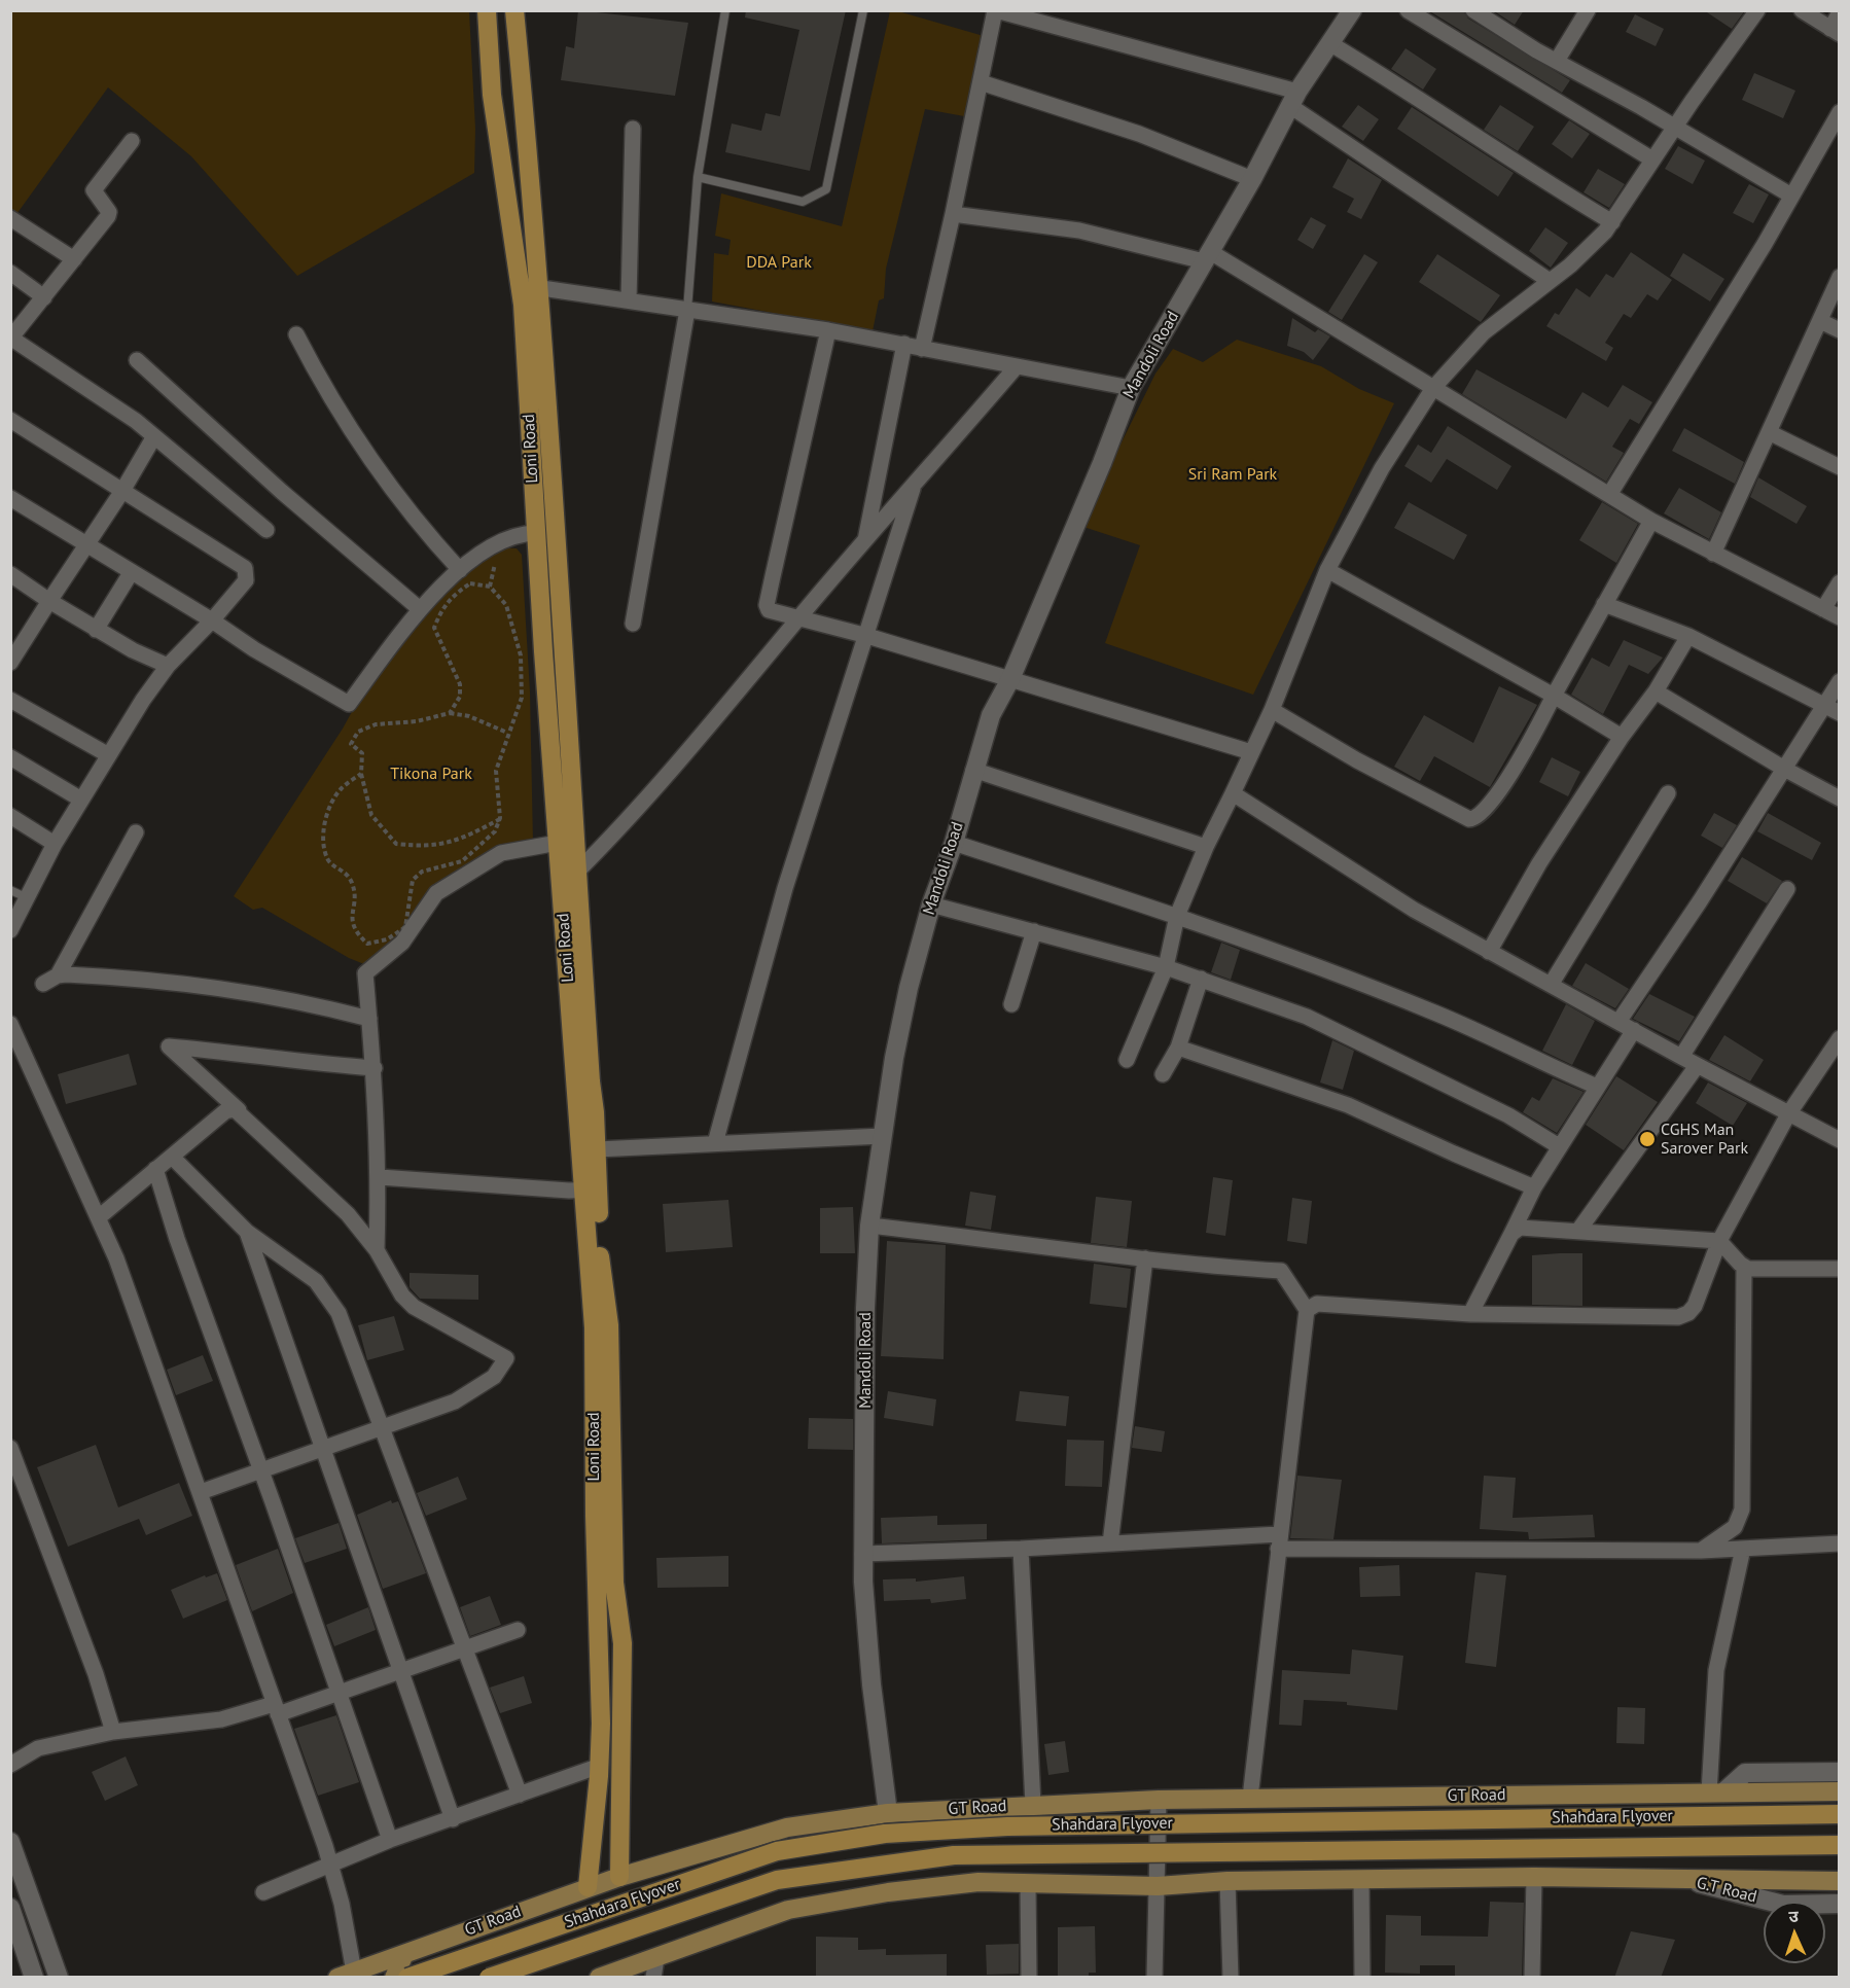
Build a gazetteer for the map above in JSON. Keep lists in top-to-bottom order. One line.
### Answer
{"streets":{"highway":["Loni Road","Shahdara Flyover"],"main road":["GT Road"],"street":["Mandoli Road","G.T Road"]},"crossings":[["Mandoli Road","GT Road"],["Loni Road","GT Road"],["GT Road","Shahdara Flyover"]],"parks":["DDA Park","Sri Ram Park","Tikona Park"],"places":["CGHS Man Sarover Park"],"north":"top"}
